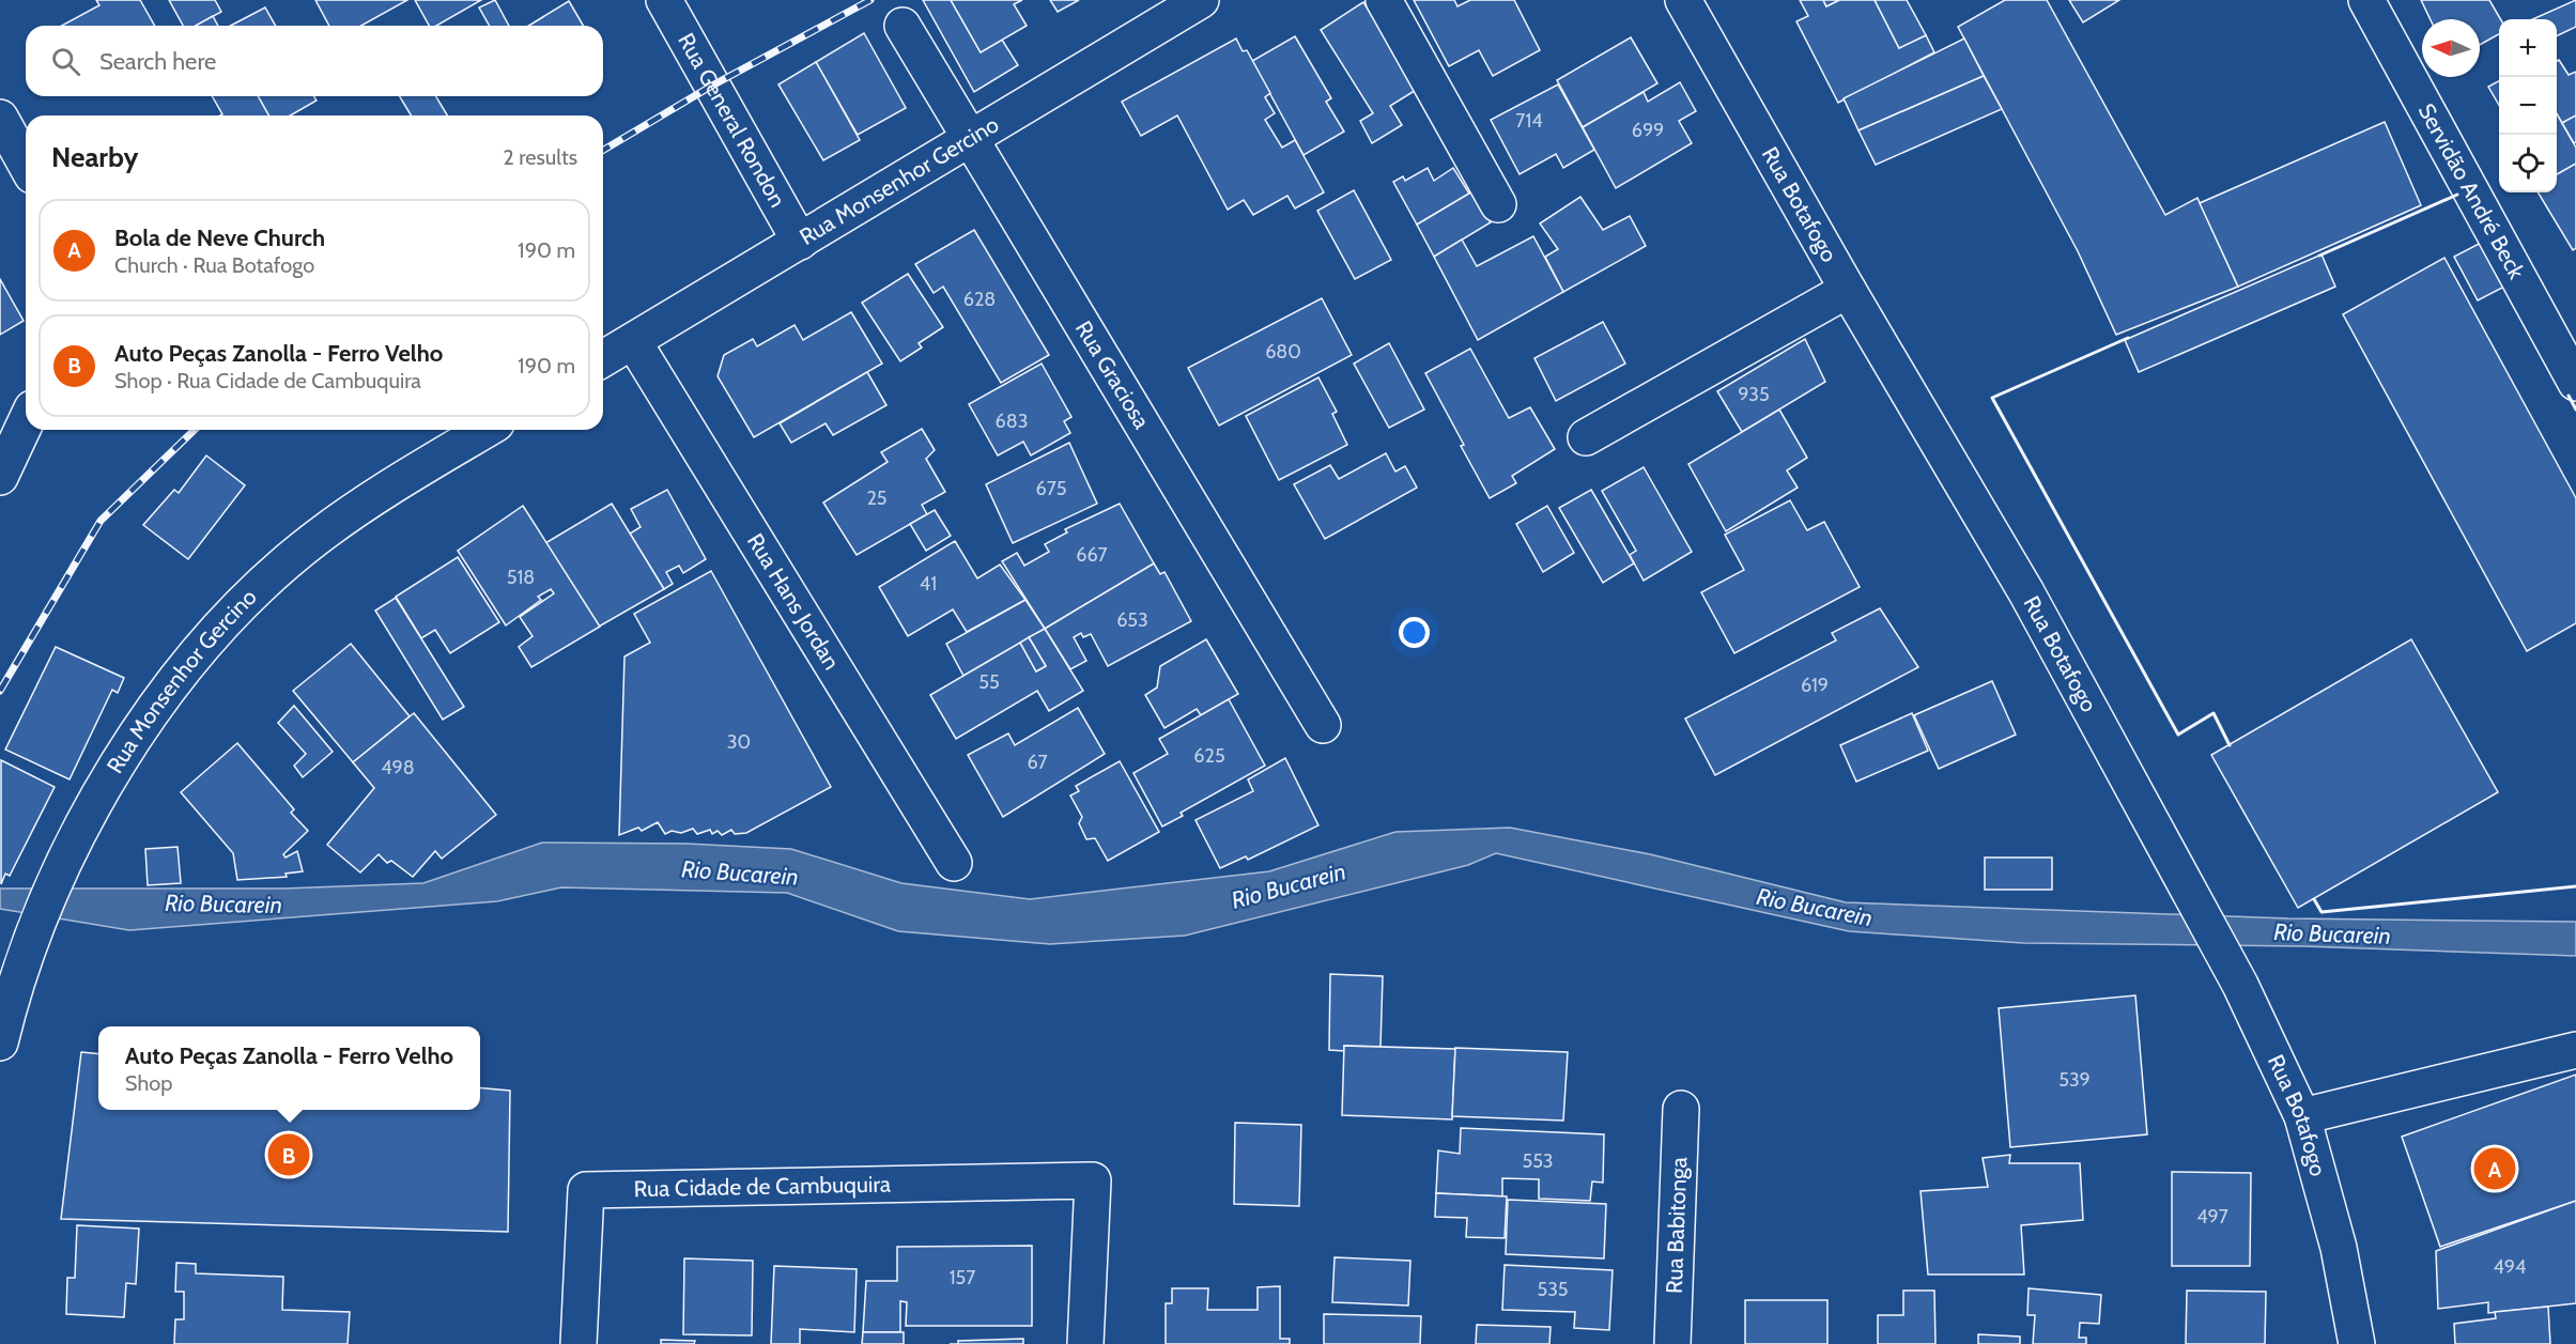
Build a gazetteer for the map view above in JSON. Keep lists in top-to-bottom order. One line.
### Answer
{"streets":{"street":["Rua General Rondon","Rua Monsenhor Gercino","Servidão André Beck","Rua Botafogo","Rua Graciosa","Rua Hans Jordan","Rua Cidade de Cambuquira","Rua Babitonga"]},"crossings":[["Rua General Rondon","Rua Monsenhor Gercino"],["Rua Monsenhor Gercino","Rua Graciosa"],["Rua Monsenhor Gercino","Rua Hans Jordan"]],"water":["Rio Bucarein"],"house_numbers":["714","699","628","680","935","683","675","25","667","518","41","653","55","619","30","625","67","498","539","553","497","494","157","535"],"north":"left","page":{"map_buttons":["+","−"],"search":"Search here","heading":["Nearby","2 results"],"list":[{"mark":"A","name":"Bola de Neve Church","note":"Church · Rua Botafogo","value":"190 m"},{"mark":"B","name":"Auto Peças Zanolla - Ferro Velho","note":"Shop · Rua Cidade de Cambuquira","value":"190 m"}],"popup":["Auto Peças Zanolla - Ferro Velho","Shop"],"pins":["B","A"]}}
